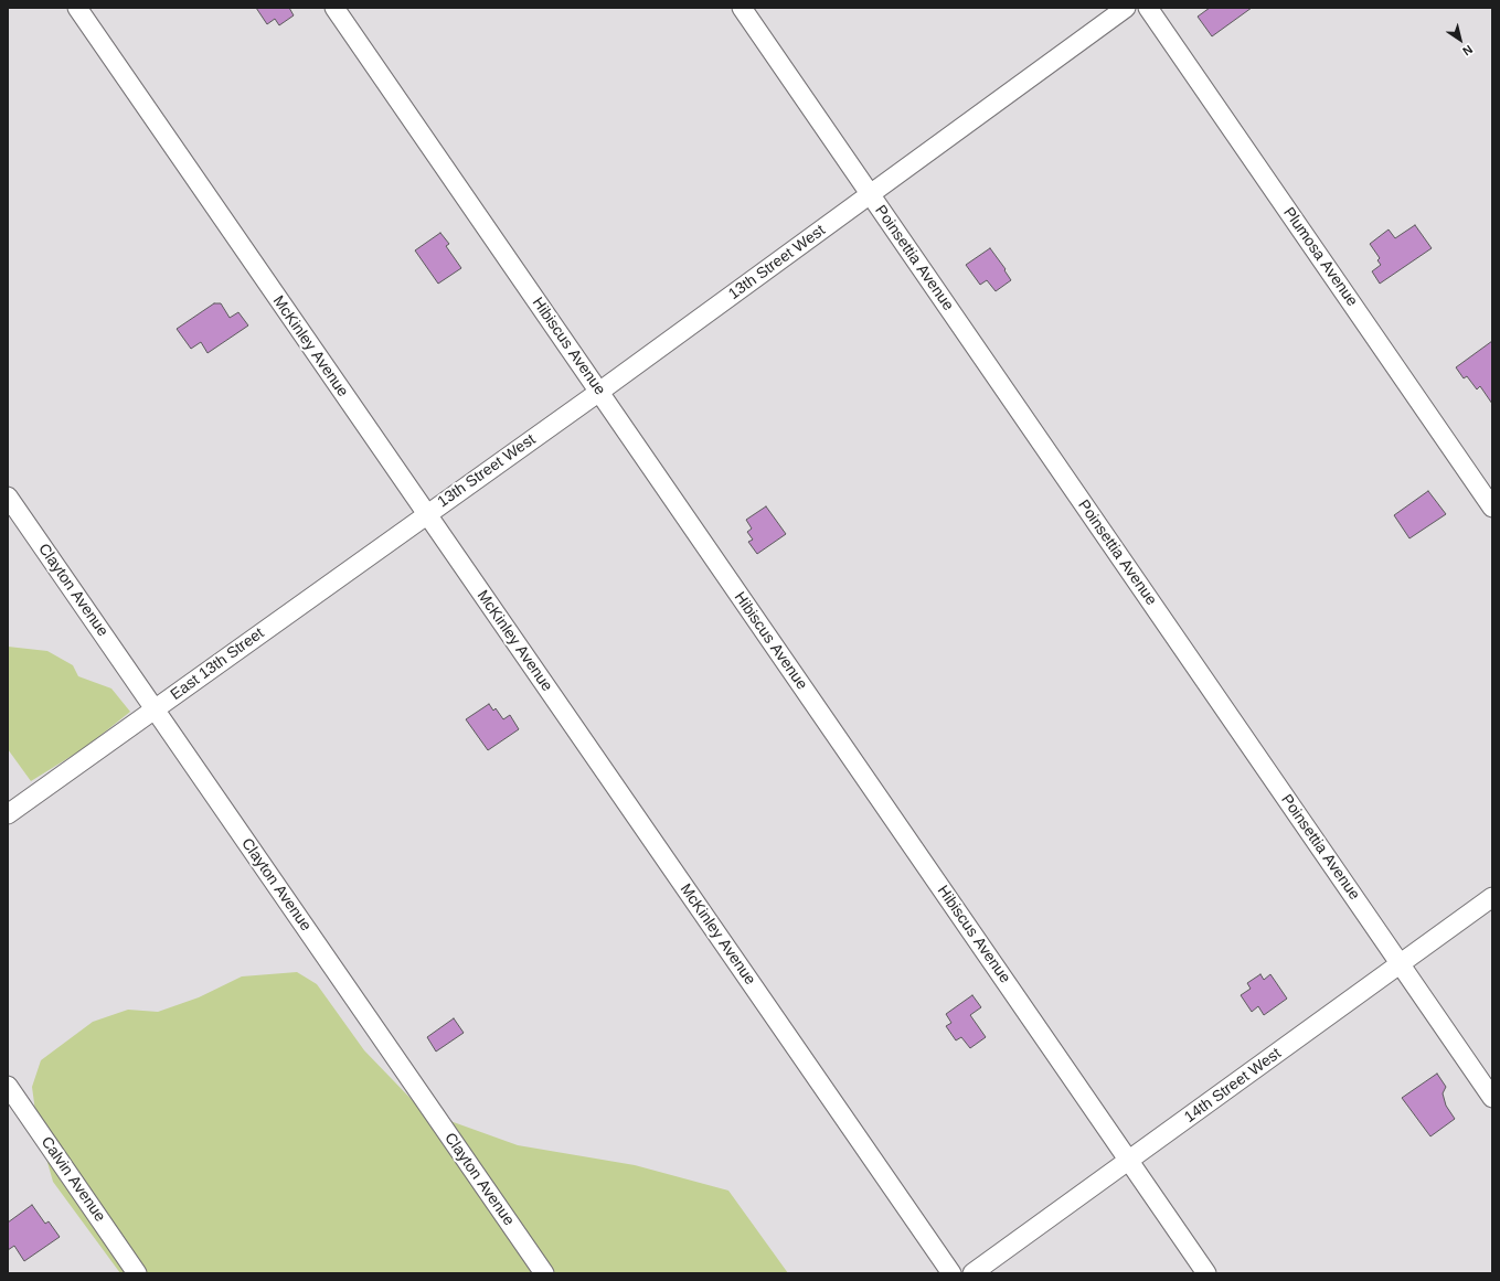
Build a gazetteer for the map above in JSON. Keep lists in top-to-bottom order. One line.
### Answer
{"streets":{"street":["Plumosa Avenue","Poinsettia Avenue","13th Street West","McKinley Avenue","Hibiscus Avenue","Clayton Avenue","East 13th Street","14th Street West","Calvin Avenue"]},"crossings":[["Poinsettia Avenue","13th Street West"],["Poinsettia Avenue","14th Street West"],["13th Street West","McKinley Avenue"],["13th Street West","Hibiscus Avenue"],["13th Street West","East 13th Street"],["McKinley Avenue","East 13th Street"],["Hibiscus Avenue","14th Street West"],["Clayton Avenue","East 13th Street"]],"north":"bottom right"}
